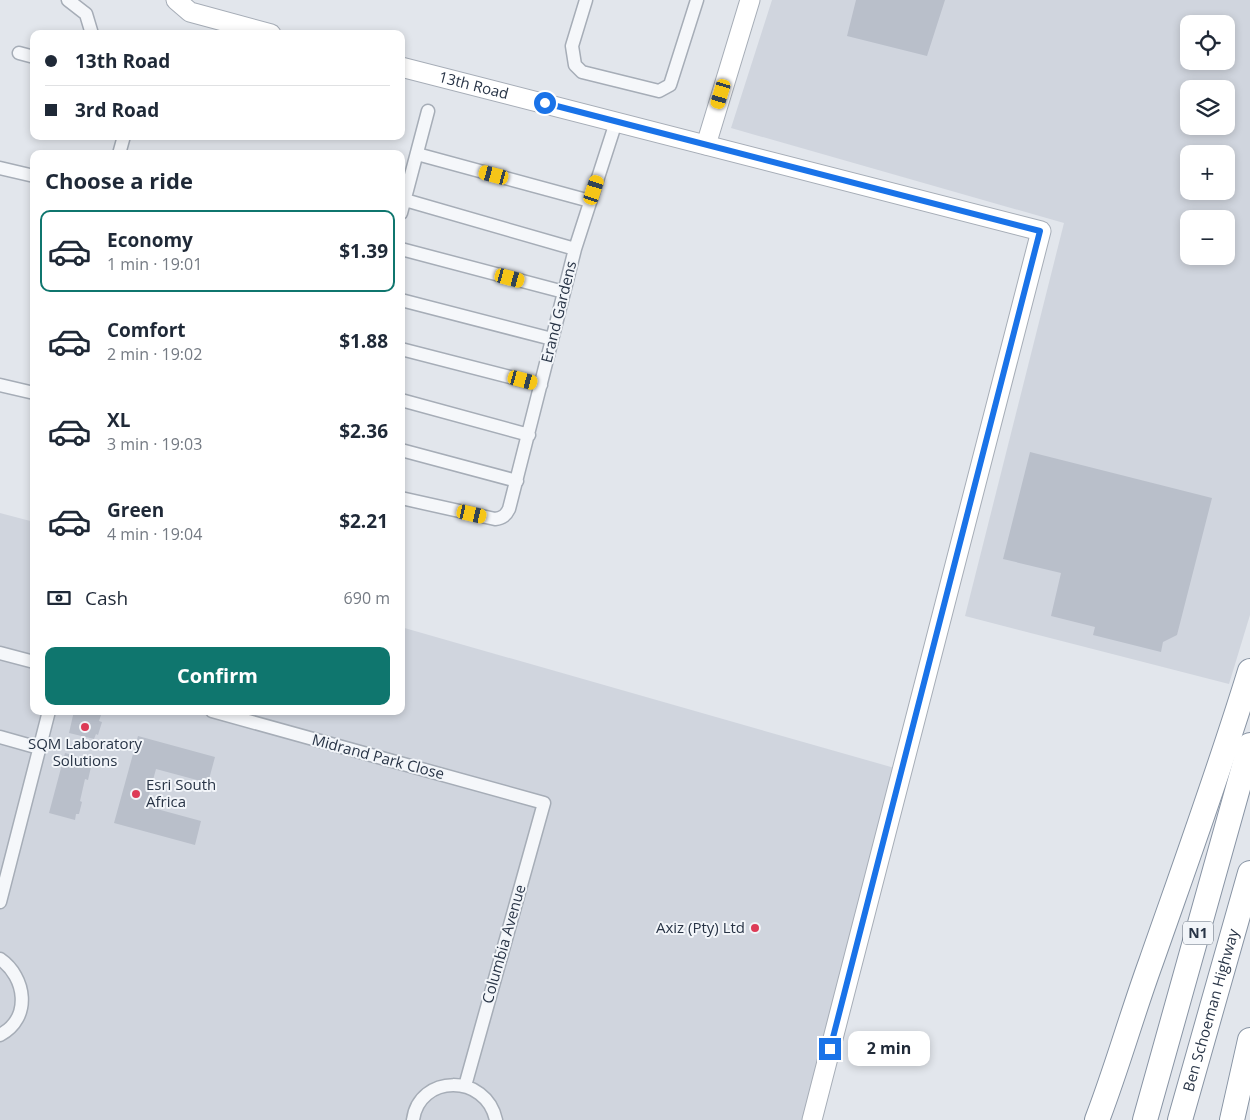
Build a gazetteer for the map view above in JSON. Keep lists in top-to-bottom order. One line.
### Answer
{"streets":{"highway":["N1","Ben Schoeman Highway"],"street":["13th Road","Erand Gardens","Midrand Park Close","Columbia Avenue"]},"crossings":[["13th Road","Erand Gardens"],["Midrand Park Close","Columbia Avenue"]],"places":["SQM Laboratory Solutions","Esri South Africa","Axiz (Pty) Ltd"],"page":{"map_buttons":["+","−"],"banner":["13th Road","3rd Road"],"heading":"Choose a ride","list":[{"name":"Economy","note":"1 min · 19:01","value":"$1.39"},{"name":"Comfort","note":"2 min · 19:02","value":"$1.88"},{"name":"XL","note":"3 min · 19:03","value":"$2.36"},{"name":"Green","note":"4 min · 19:04","value":"$2.21"}],"pay":["Cash","690 m"],"buttons":"Confirm","bubble":"2 min"}}
